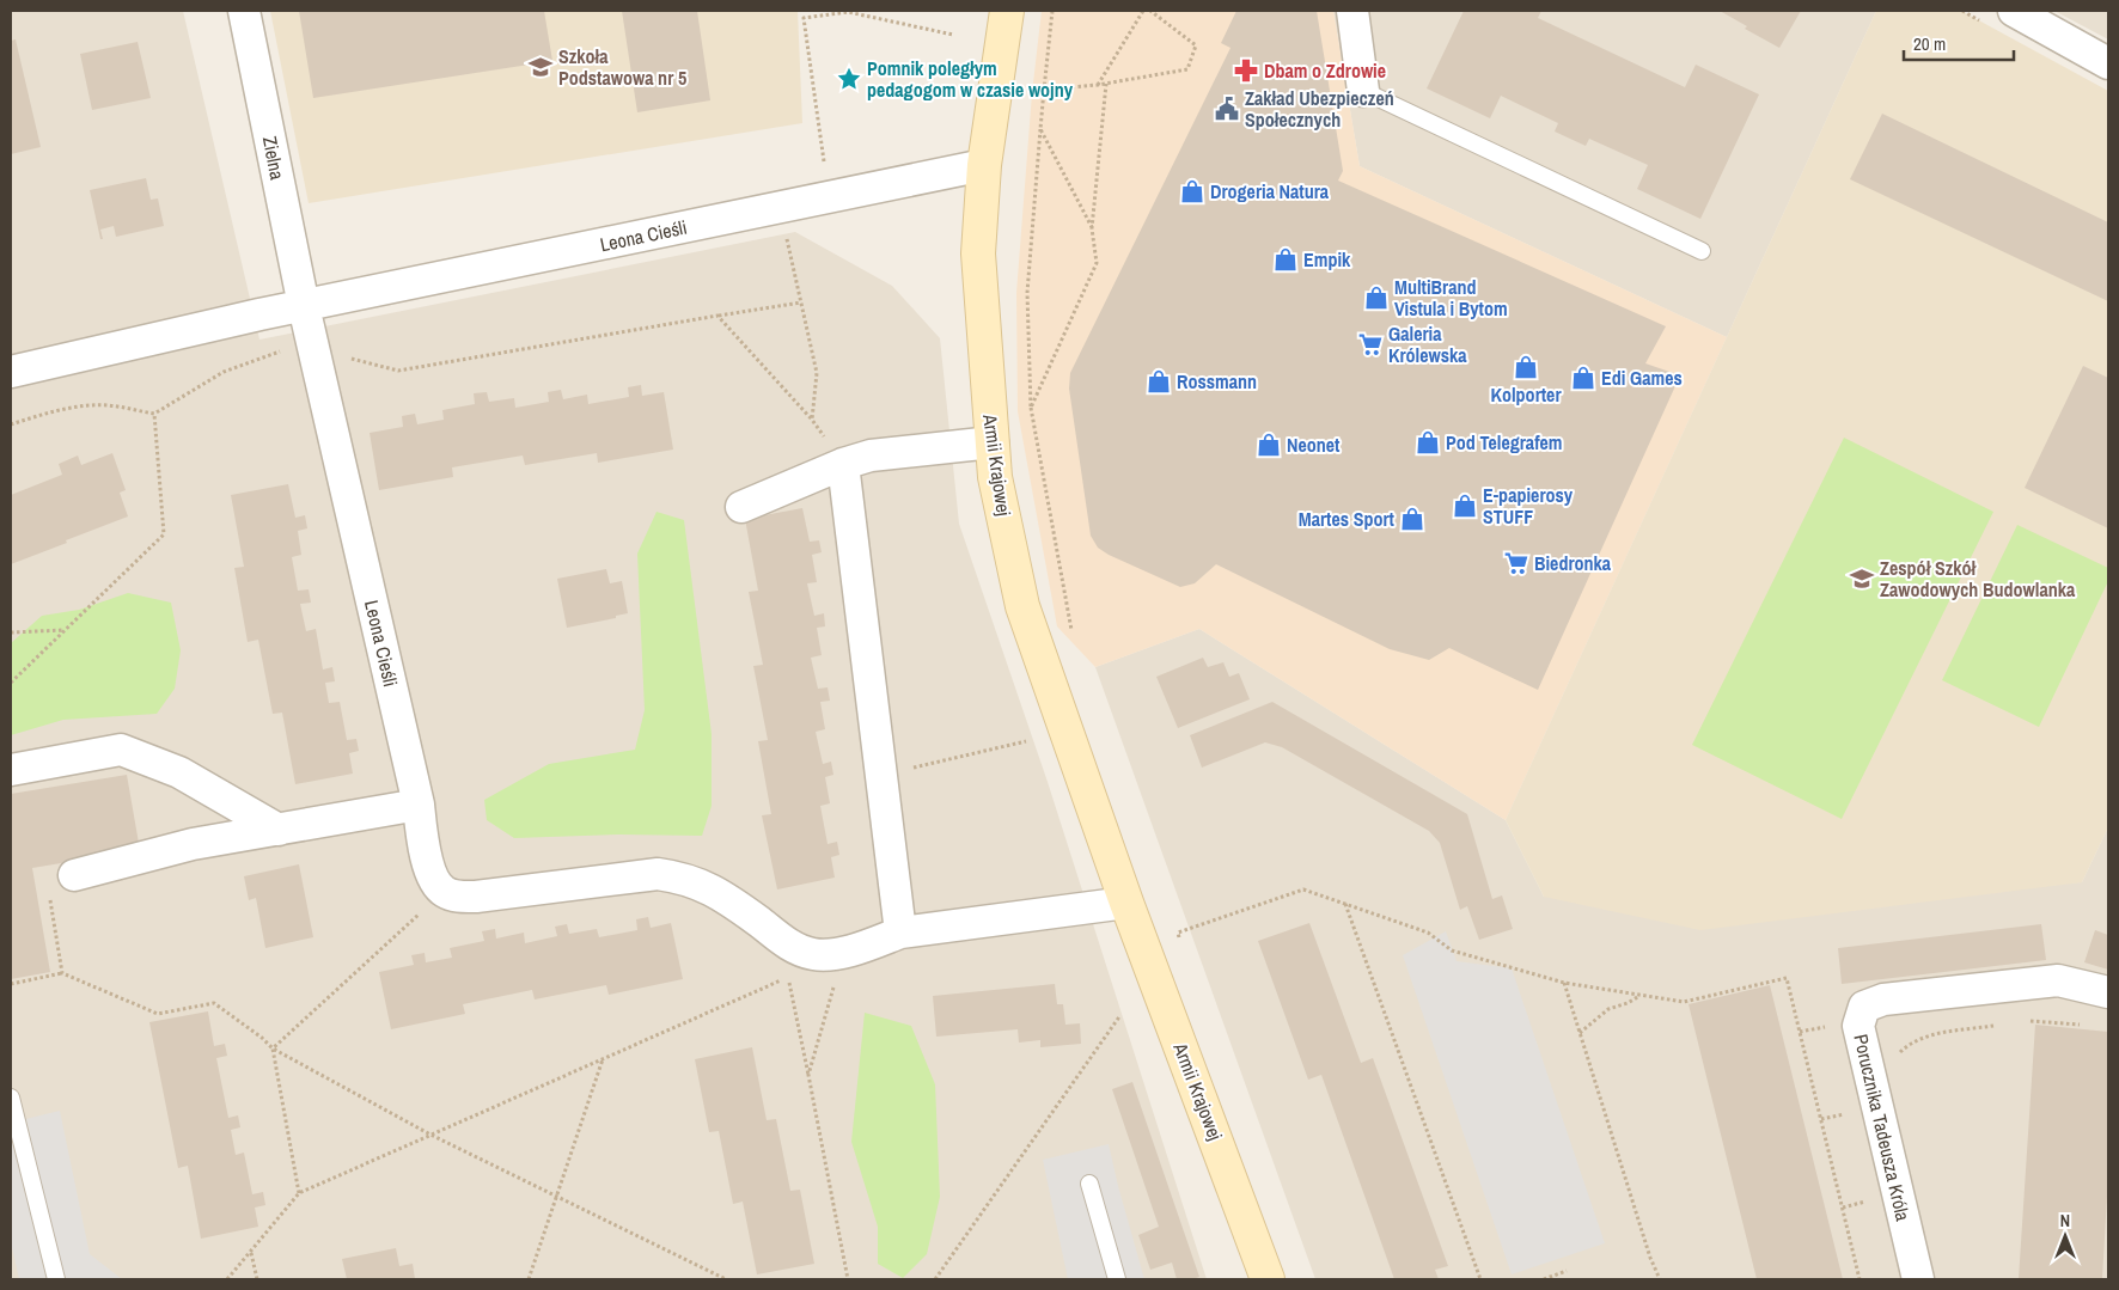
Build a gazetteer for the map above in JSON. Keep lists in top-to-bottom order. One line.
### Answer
{"streets":{"street":["Zielna","Leona Cieśli","Armii Krajowej","Porucznika Tadeusza Króla"]},"crossings":[["Zielna","Leona Cieśli"],["Leona Cieśli","Armii Krajowej"]],"places":{"school or university":["Szkoła Podstawowa nr 5","Zespół Szkół Zawodowych Budowlanka"],"pharmacy":["Dbam o Zdrowie"],"place":["Pomnik poległym pedagogom w czasie wojny"],"public building":["Zakład Ubezpieczeń Społecznych"],"shop":["Drogeria Natura","Empik","MultiBrand Vistula i Bytom","Kolporter","Edi Games","Rossmann","Pod Telegrafem","Neonet","E-papierosy STUFF","Martes Sport"],"supermarket":["Galeria Królewska","Biedronka"]},"scale_bar":"20 m","north":"top"}
